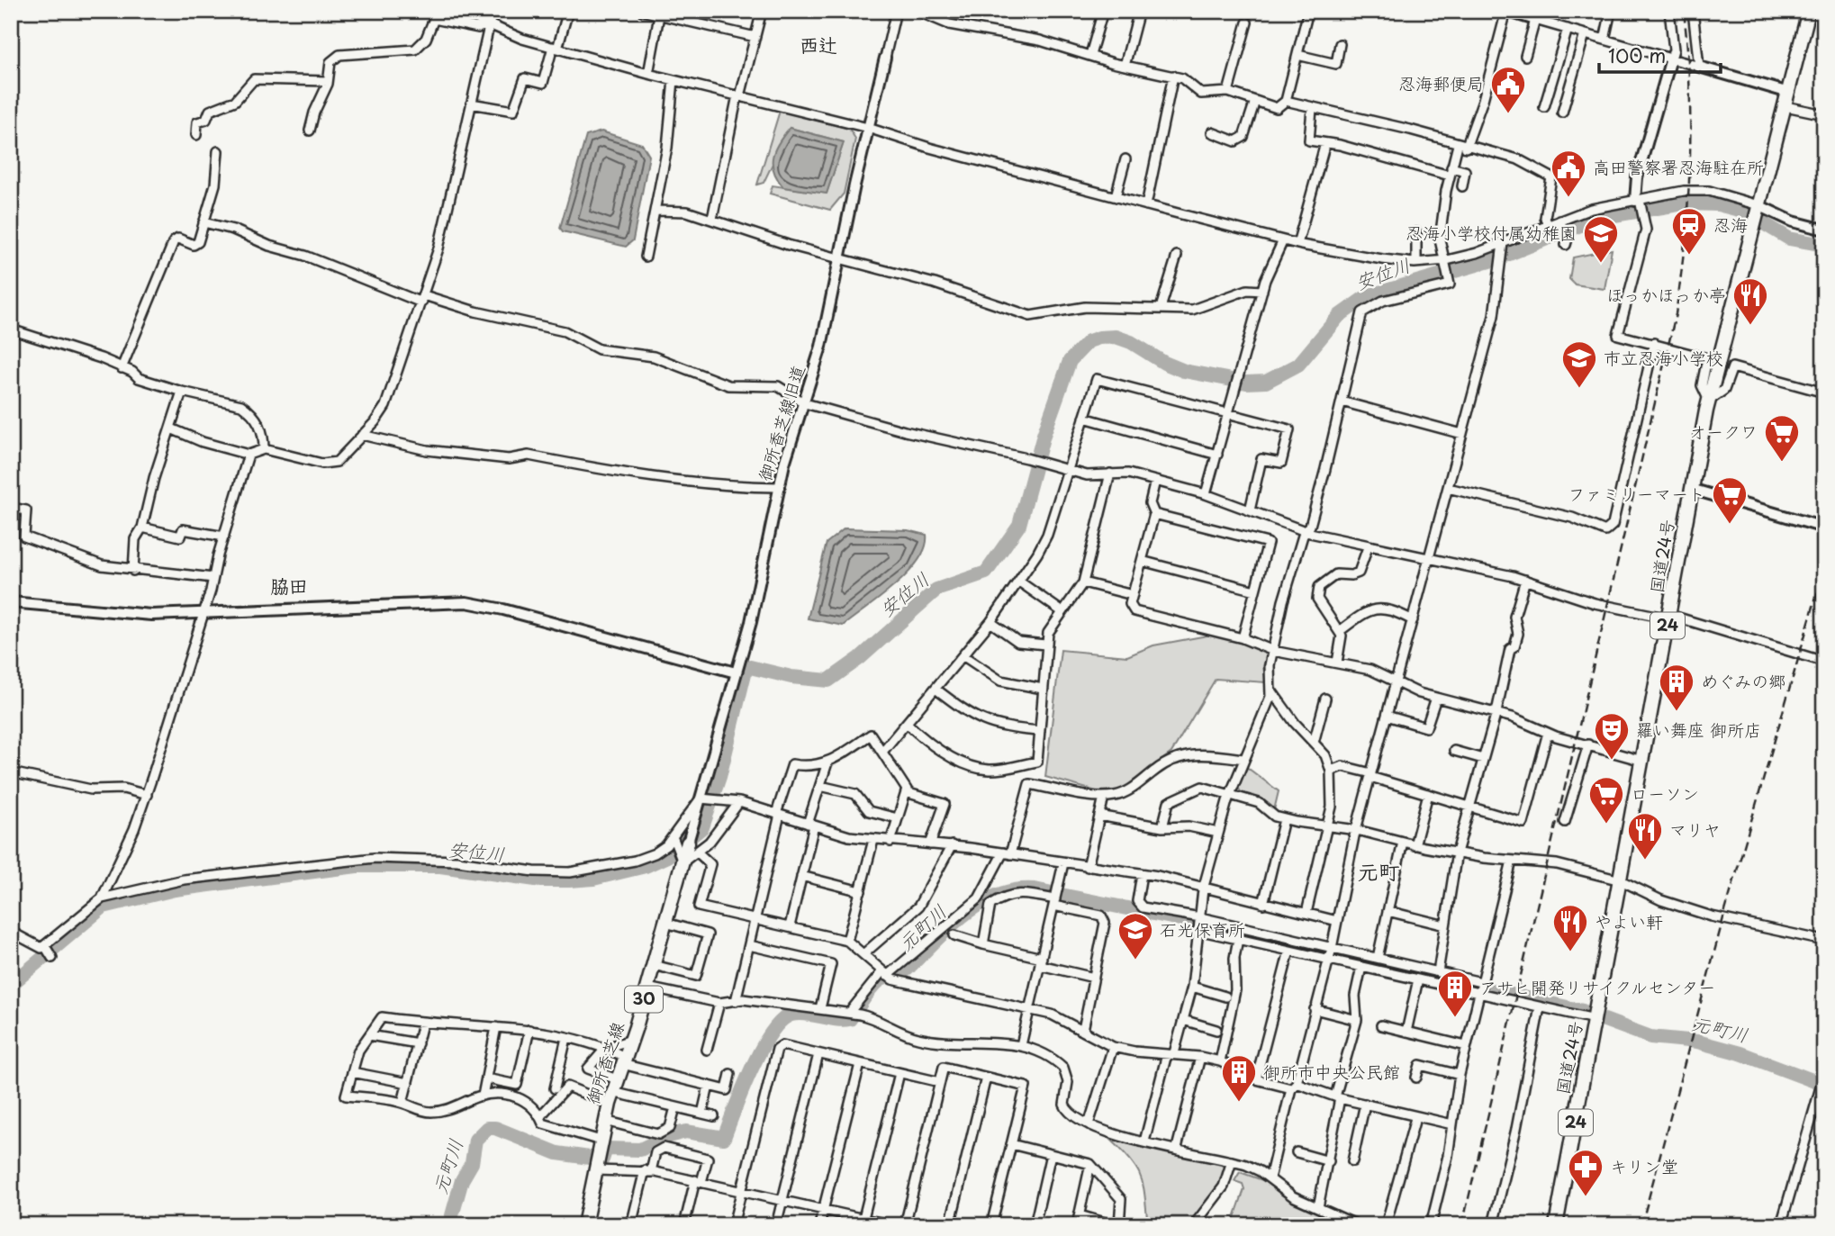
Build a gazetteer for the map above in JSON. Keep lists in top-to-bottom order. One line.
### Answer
{"streets":{"main road":["国道24号","24","30","御所香芝線"],"street":["御所香芝線旧道"]},"crossings":[["御所香芝線旧道","御所香芝線"]],"districts":["西辻","脇田","元町"],"water":["安位川","元町川"],"places":{"public building":["忍海郵便局","高田警察署忍海駐在所"],"station":["忍海"],"school or university":["忍海小学校付属幼稚園","市立忍海小学校","石光保育所"],"restaurant":["ほっかほっか亭","マリヤ","やよい軒"],"supermarket":["オークワ","ファミリーマート","ローソン"],"building":["めぐみの郷","アサヒ開発リサイクルセンター","御所市中央公民館"],"theatre":["羅い舞座 御所店"],"pharmacy":["キリン堂"]},"scale_bar":"100 m"}
